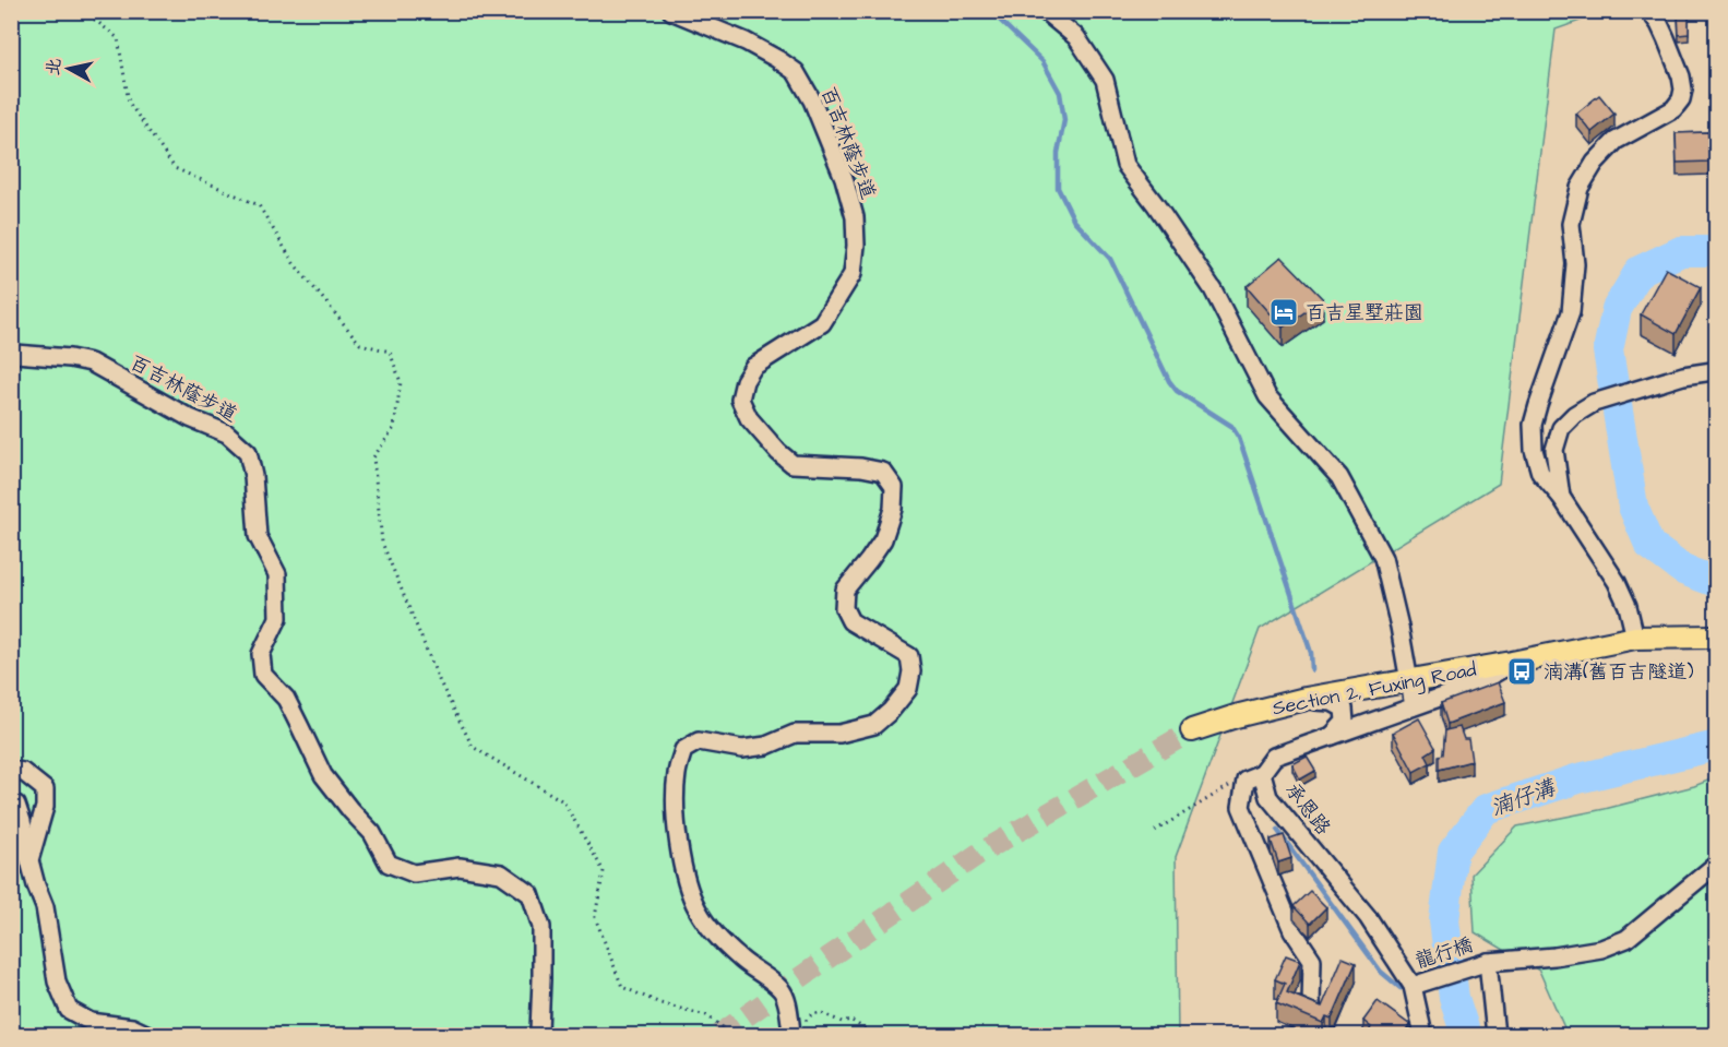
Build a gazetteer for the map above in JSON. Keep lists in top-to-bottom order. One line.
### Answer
{"streets":{"main road":["Section 2, Fuxing Road"],"street":["百吉林蔭步道","承恩路","龍行橋"]},"crossings":[["Section 2, Fuxing Road","承恩路"],["承恩路","龍行橋"]],"water":["湳仔溝"],"places":{"hotel":["百吉星墅莊園"],"bus stop":["湳溝(舊百吉隧道)"]},"north":"left"}
